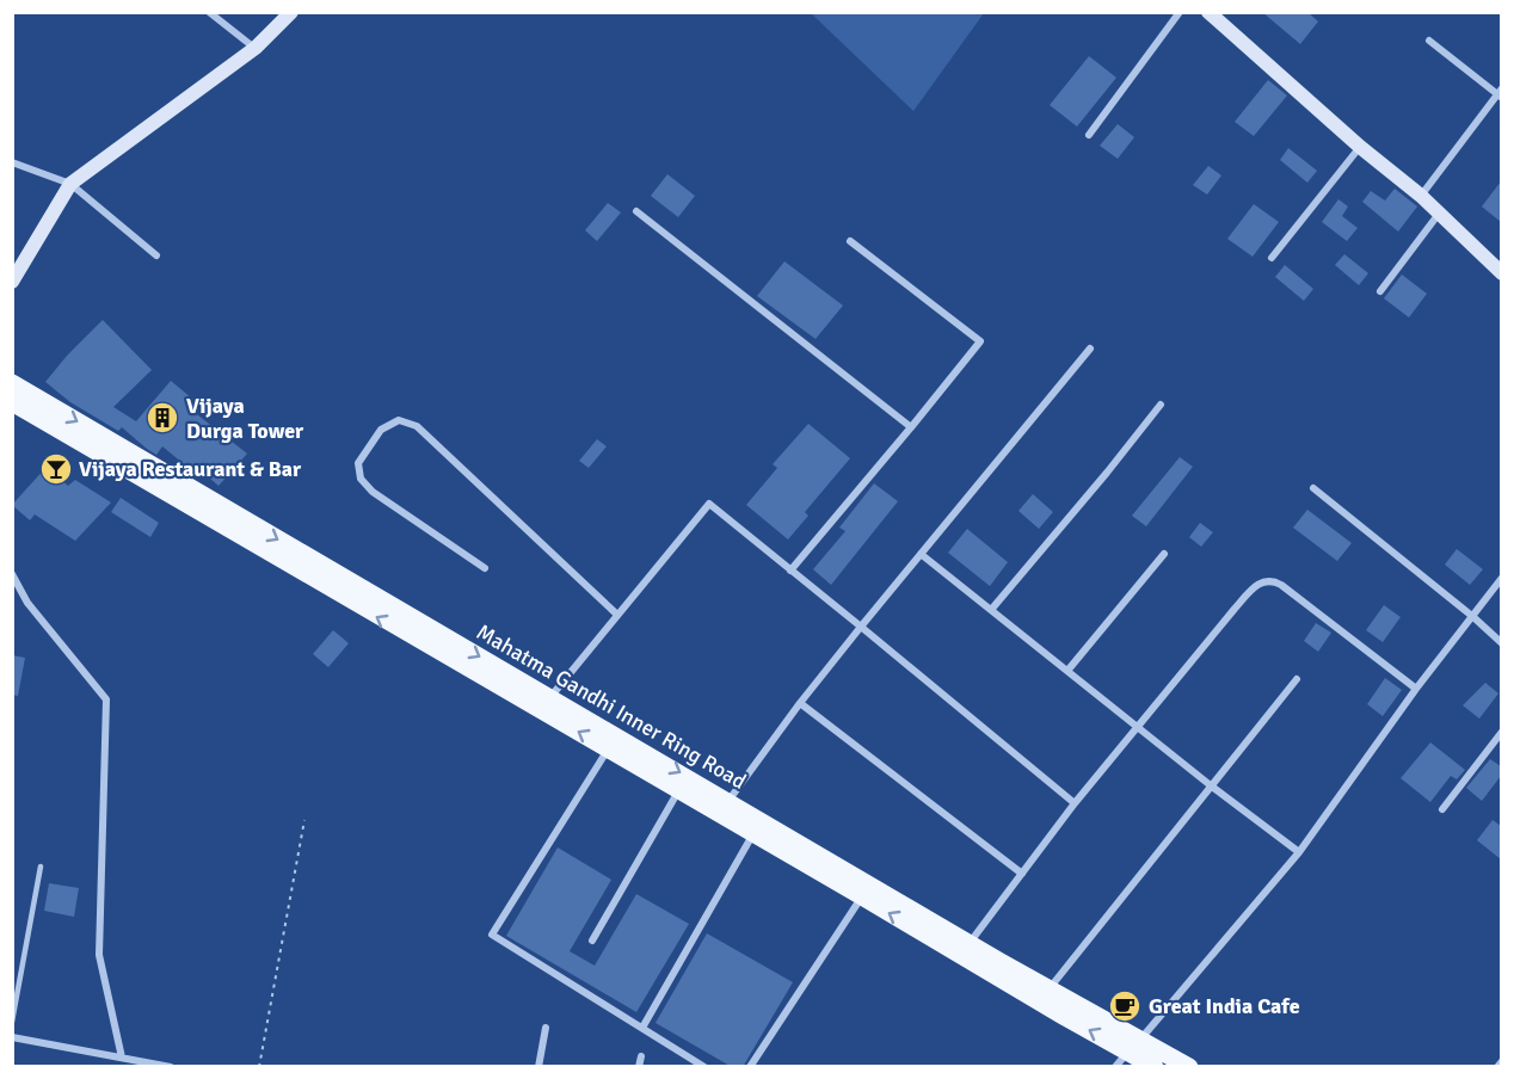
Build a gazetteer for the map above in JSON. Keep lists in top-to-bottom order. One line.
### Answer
{"streets":{"main road":["Mahatma Gandhi Inner Ring Road"]},"places":{"building":["Vijaya Durga Tower"],"bar":["Vijaya Restaurant & Bar"],"cafe":["Great India Cafe"]}}
